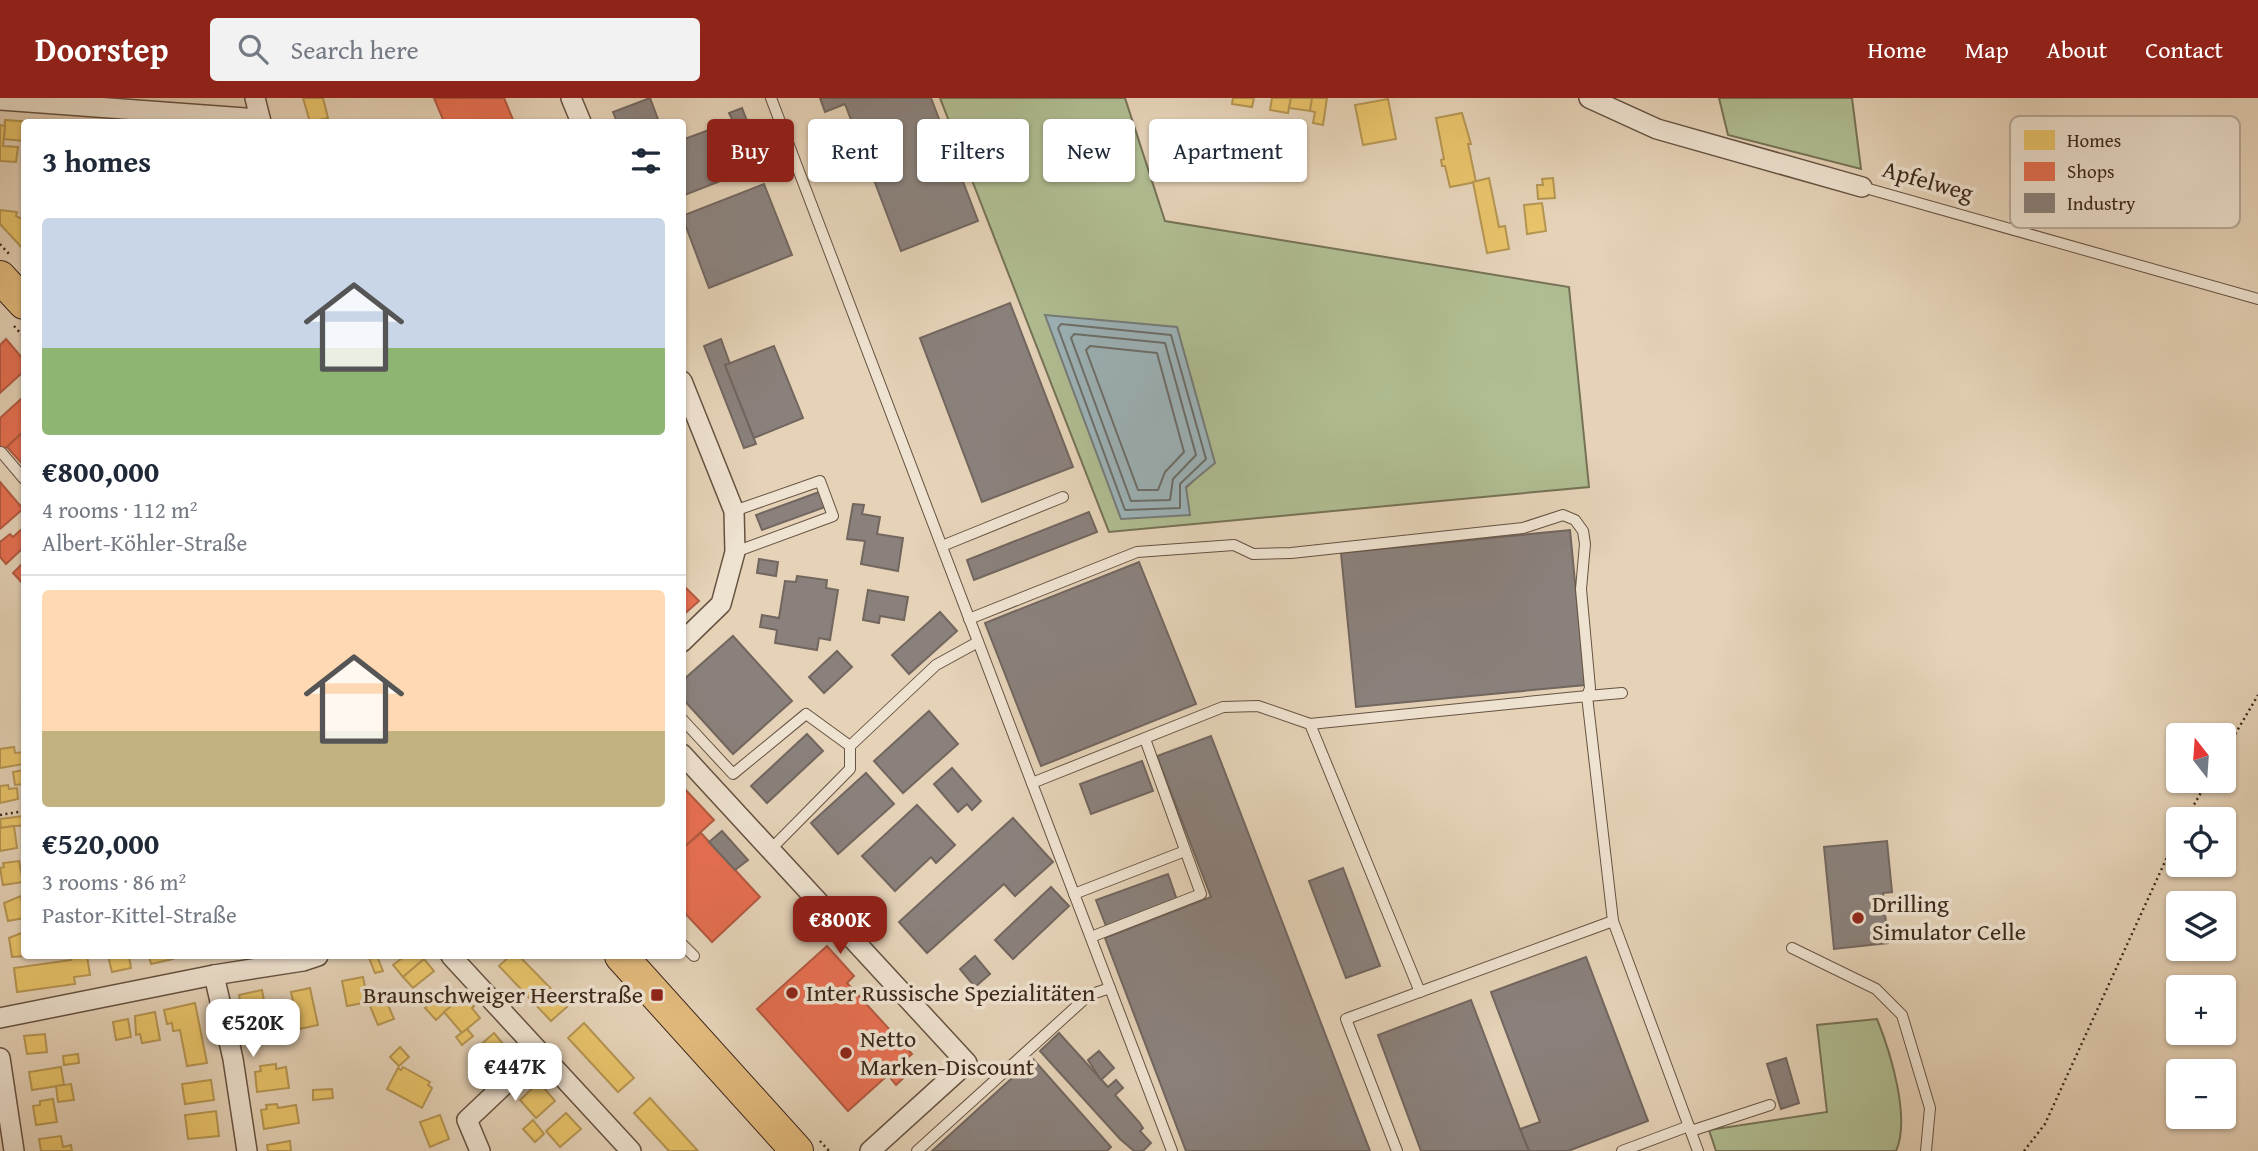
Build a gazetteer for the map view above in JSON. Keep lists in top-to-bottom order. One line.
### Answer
{"streets":{"street":["Apfelweg"]},"places":{"other":["Drilling Simulator Celle","Inter Russische Spezialitäten","Netto Marken-Discount"],"transit":["Braunschweiger Heerstraße"]},"legend":["Homes","Shops","Industry"],"north":"top","page":{"header":"Doorstep","search":"Search here","nav":["Home","Map","About","Contact"],"chip":["Buy","Rent","Filters","New","Apartment"],"heading":"3 homes","list":[{"name":"€800,000","note":"4 rooms · 112 m² · Albert-Köhler-Straße"},{"name":"€520,000","note":"3 rooms · 86 m² · Pastor-Kittel-Straße"}],"map_buttons":["+","−"],"price":["€800K","€520K","€447K"]}}
